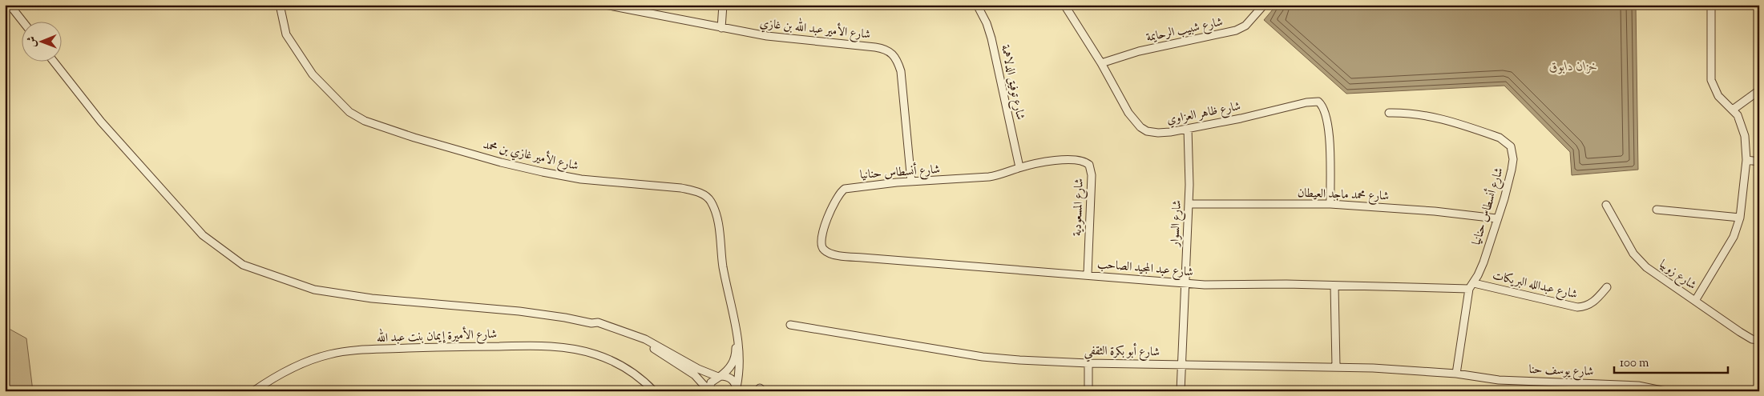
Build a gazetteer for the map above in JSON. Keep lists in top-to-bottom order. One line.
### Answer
{"streets":{"street":["شارع الأمير عبد الله بن غازي","شارع شبيب الرحايمة","شارع توفيق الدلاهمة","شارع ظاهر العزاوي","شارع الأمير غازي بن محمد","شارع أنسطاس حنانيا","شارع محمد ماجد العيطان","شارع المسعودية","شارع السوار","شارع عبد المجيد الصاحب","شارع زوبيا","شارع عبدالله البريكات","شارع الأميرة إيمان بنت عبد الله","شارع أبو بكرة الثقفي","شارع يوسف حنا"]},"crossings":[["شارع الأمير عبد الله بن غازي","شارع أنسطاس حنانيا"],["شارع شبيب الرحايمة","شارع ظاهر العزاوي"],["شارع توفيق الدلاهمة","شارع أنسطاس حنانيا"],["شارع توفيق الدلاهمة","شارع المسعودية"],["شارع ظاهر العزاوي","شارع محمد ماجد العيطان"],["شارع ظاهر العزاوي","شارع السوار"],["شارع أنسطاس حنانيا","شارع محمد ماجد العيطان"],["شارع أنسطاس حنانيا","شارع المسعودية"],["شارع أنسطاس حنانيا","شارع عبد المجيد الصاحب"],["شارع أنسطاس حنانيا","شارع عبدالله البريكات"],["شارع أنسطاس حنانيا","شارع أبو بكرة الثقفي"],["شارع أنسطاس حنانيا","شارع يوسف حنا"],["شارع محمد ماجد العيطان","شارع السوار"],["شارع المسعودية","شارع عبد المجيد الصاحب"],["شارع السوار","شارع عبد المجيد الصاحب"],["شارع السوار","شارع أبو بكرة الثقفي"],["شارع عبد المجيد الصاحب","شارع عبدالله البريكات"],["شارع أبو بكرة الثقفي","شارع يوسف حنا"]],"water":["خزان دابوق"],"scale_bar":"100 m","north":"left"}
